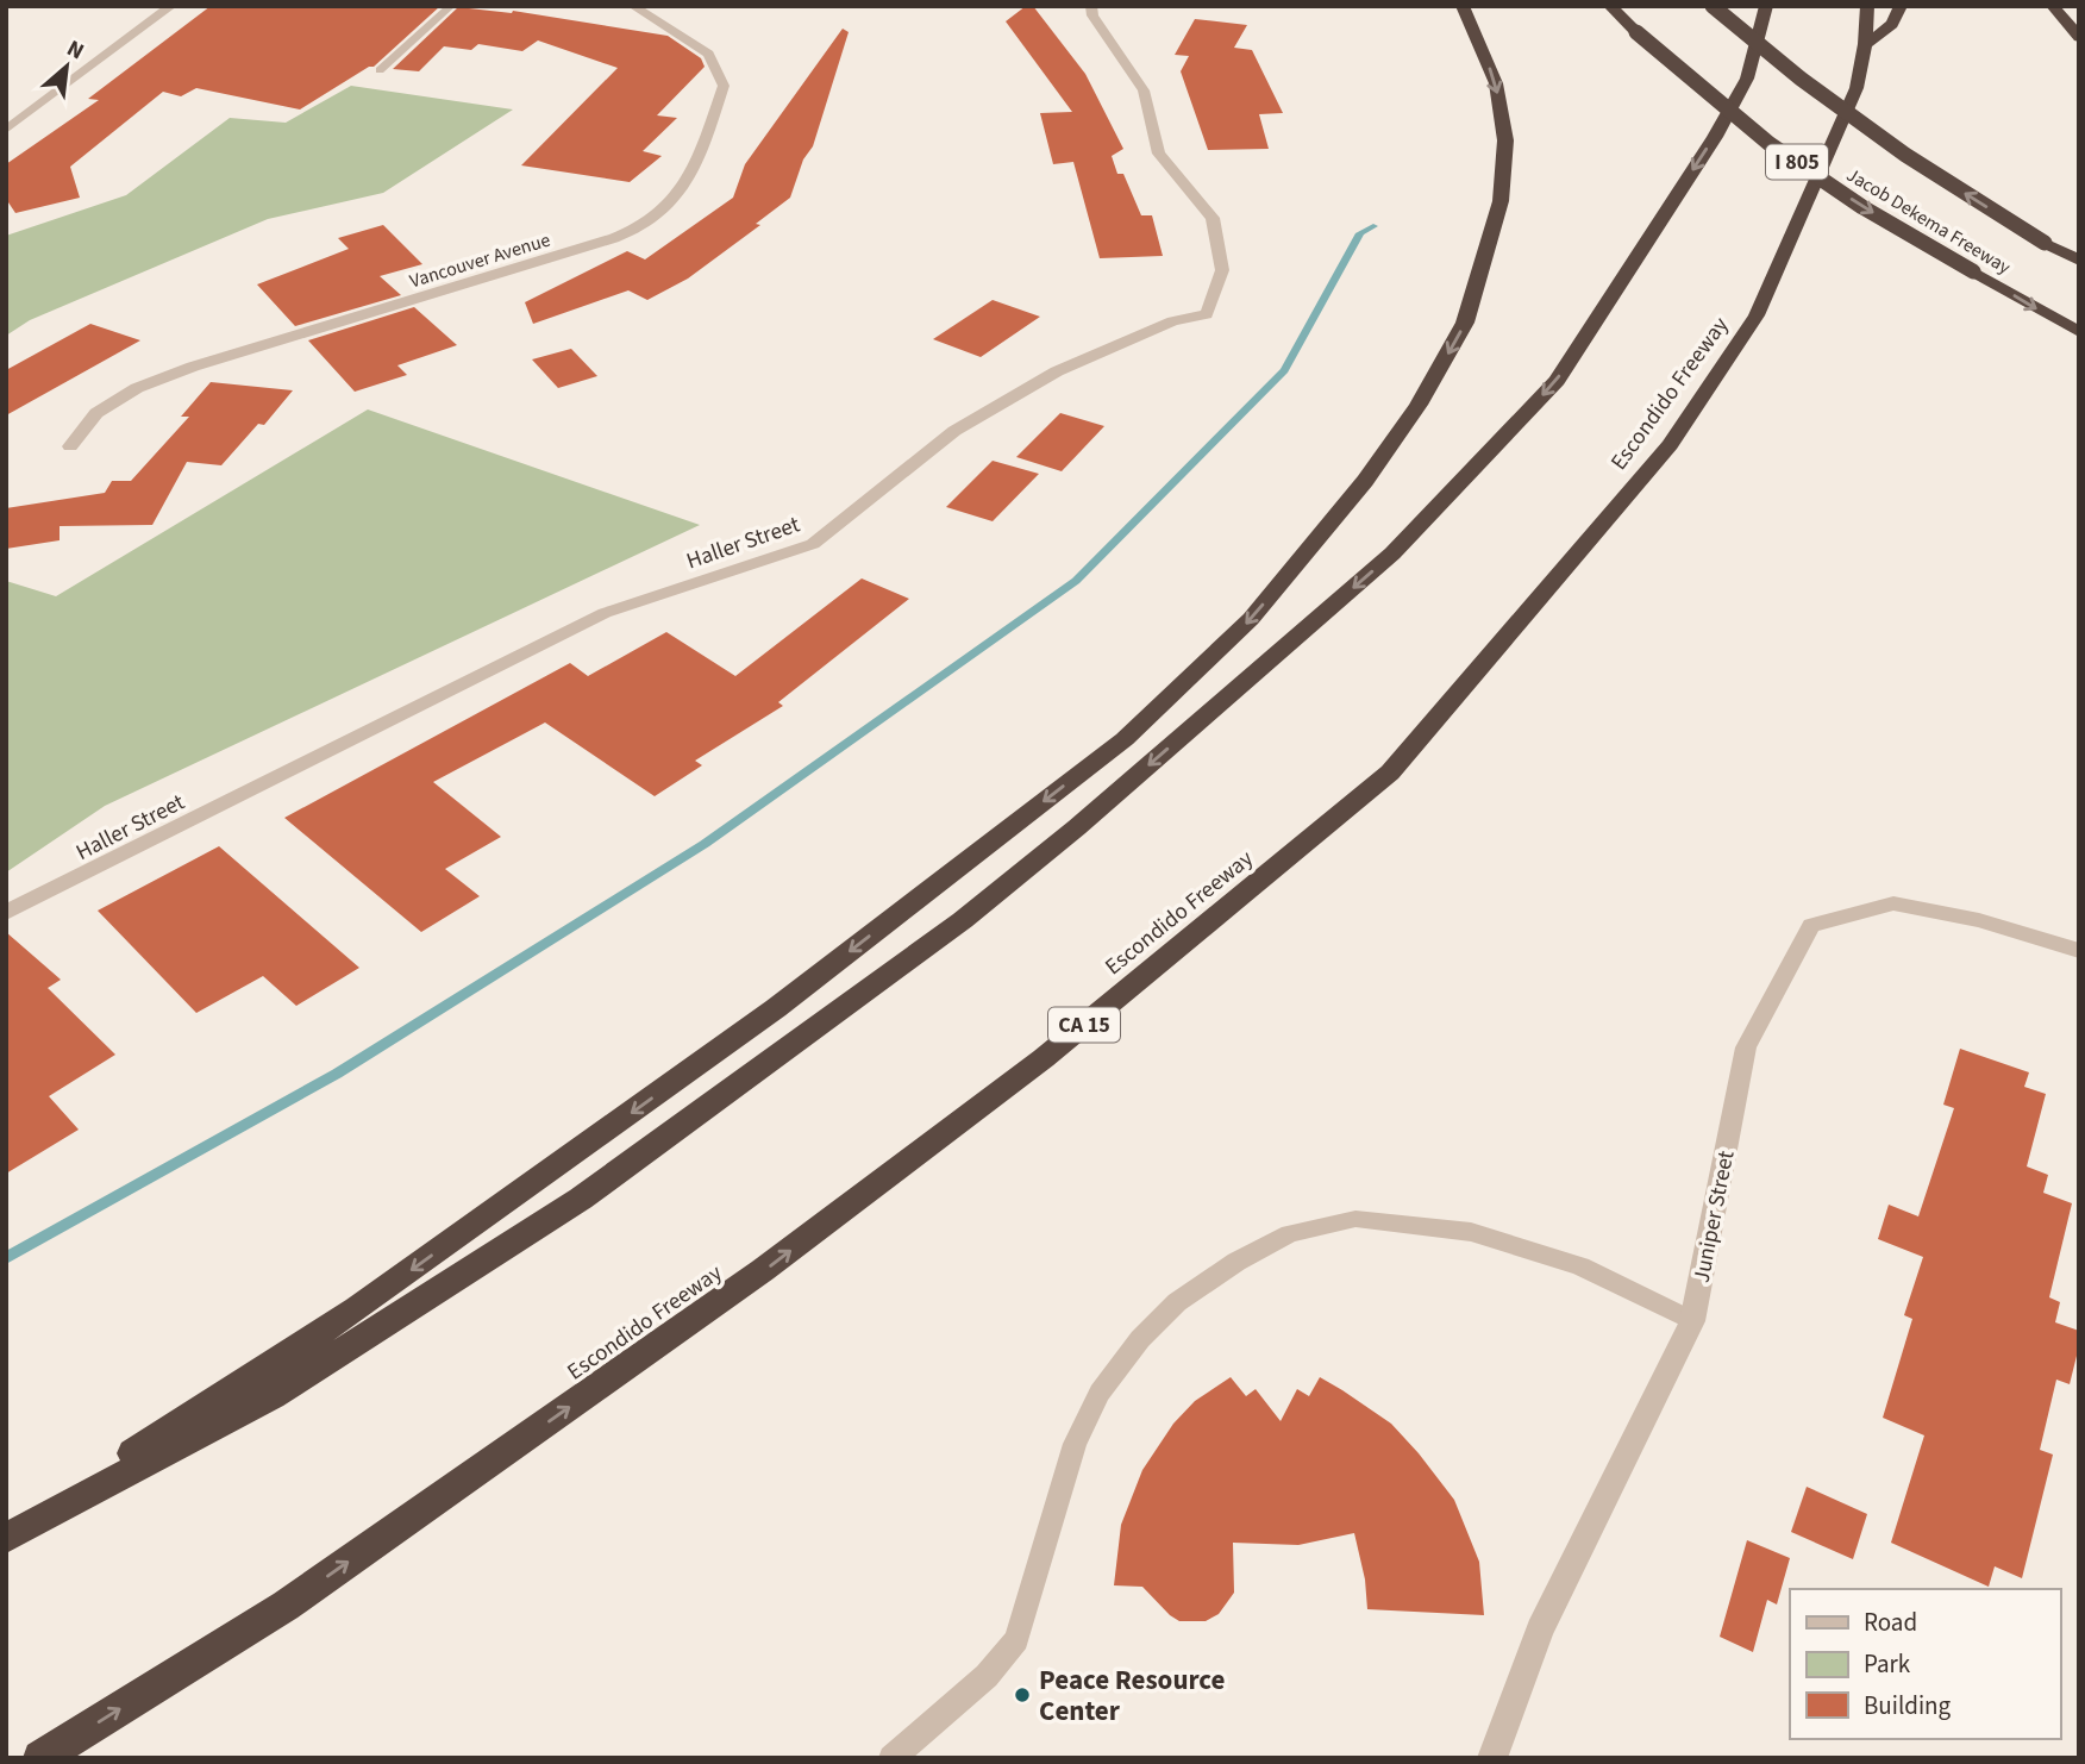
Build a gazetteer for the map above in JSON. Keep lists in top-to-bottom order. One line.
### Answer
{"streets":{"highway":["I 805","Jacob Dekema Freeway","Escondido Freeway","CA 15"],"street":["Vancouver Avenue","Haller Street","Juniper Street"]},"places":["Peace Resource Center"],"legend":["Road","Park","Building"],"north":"top right"}
